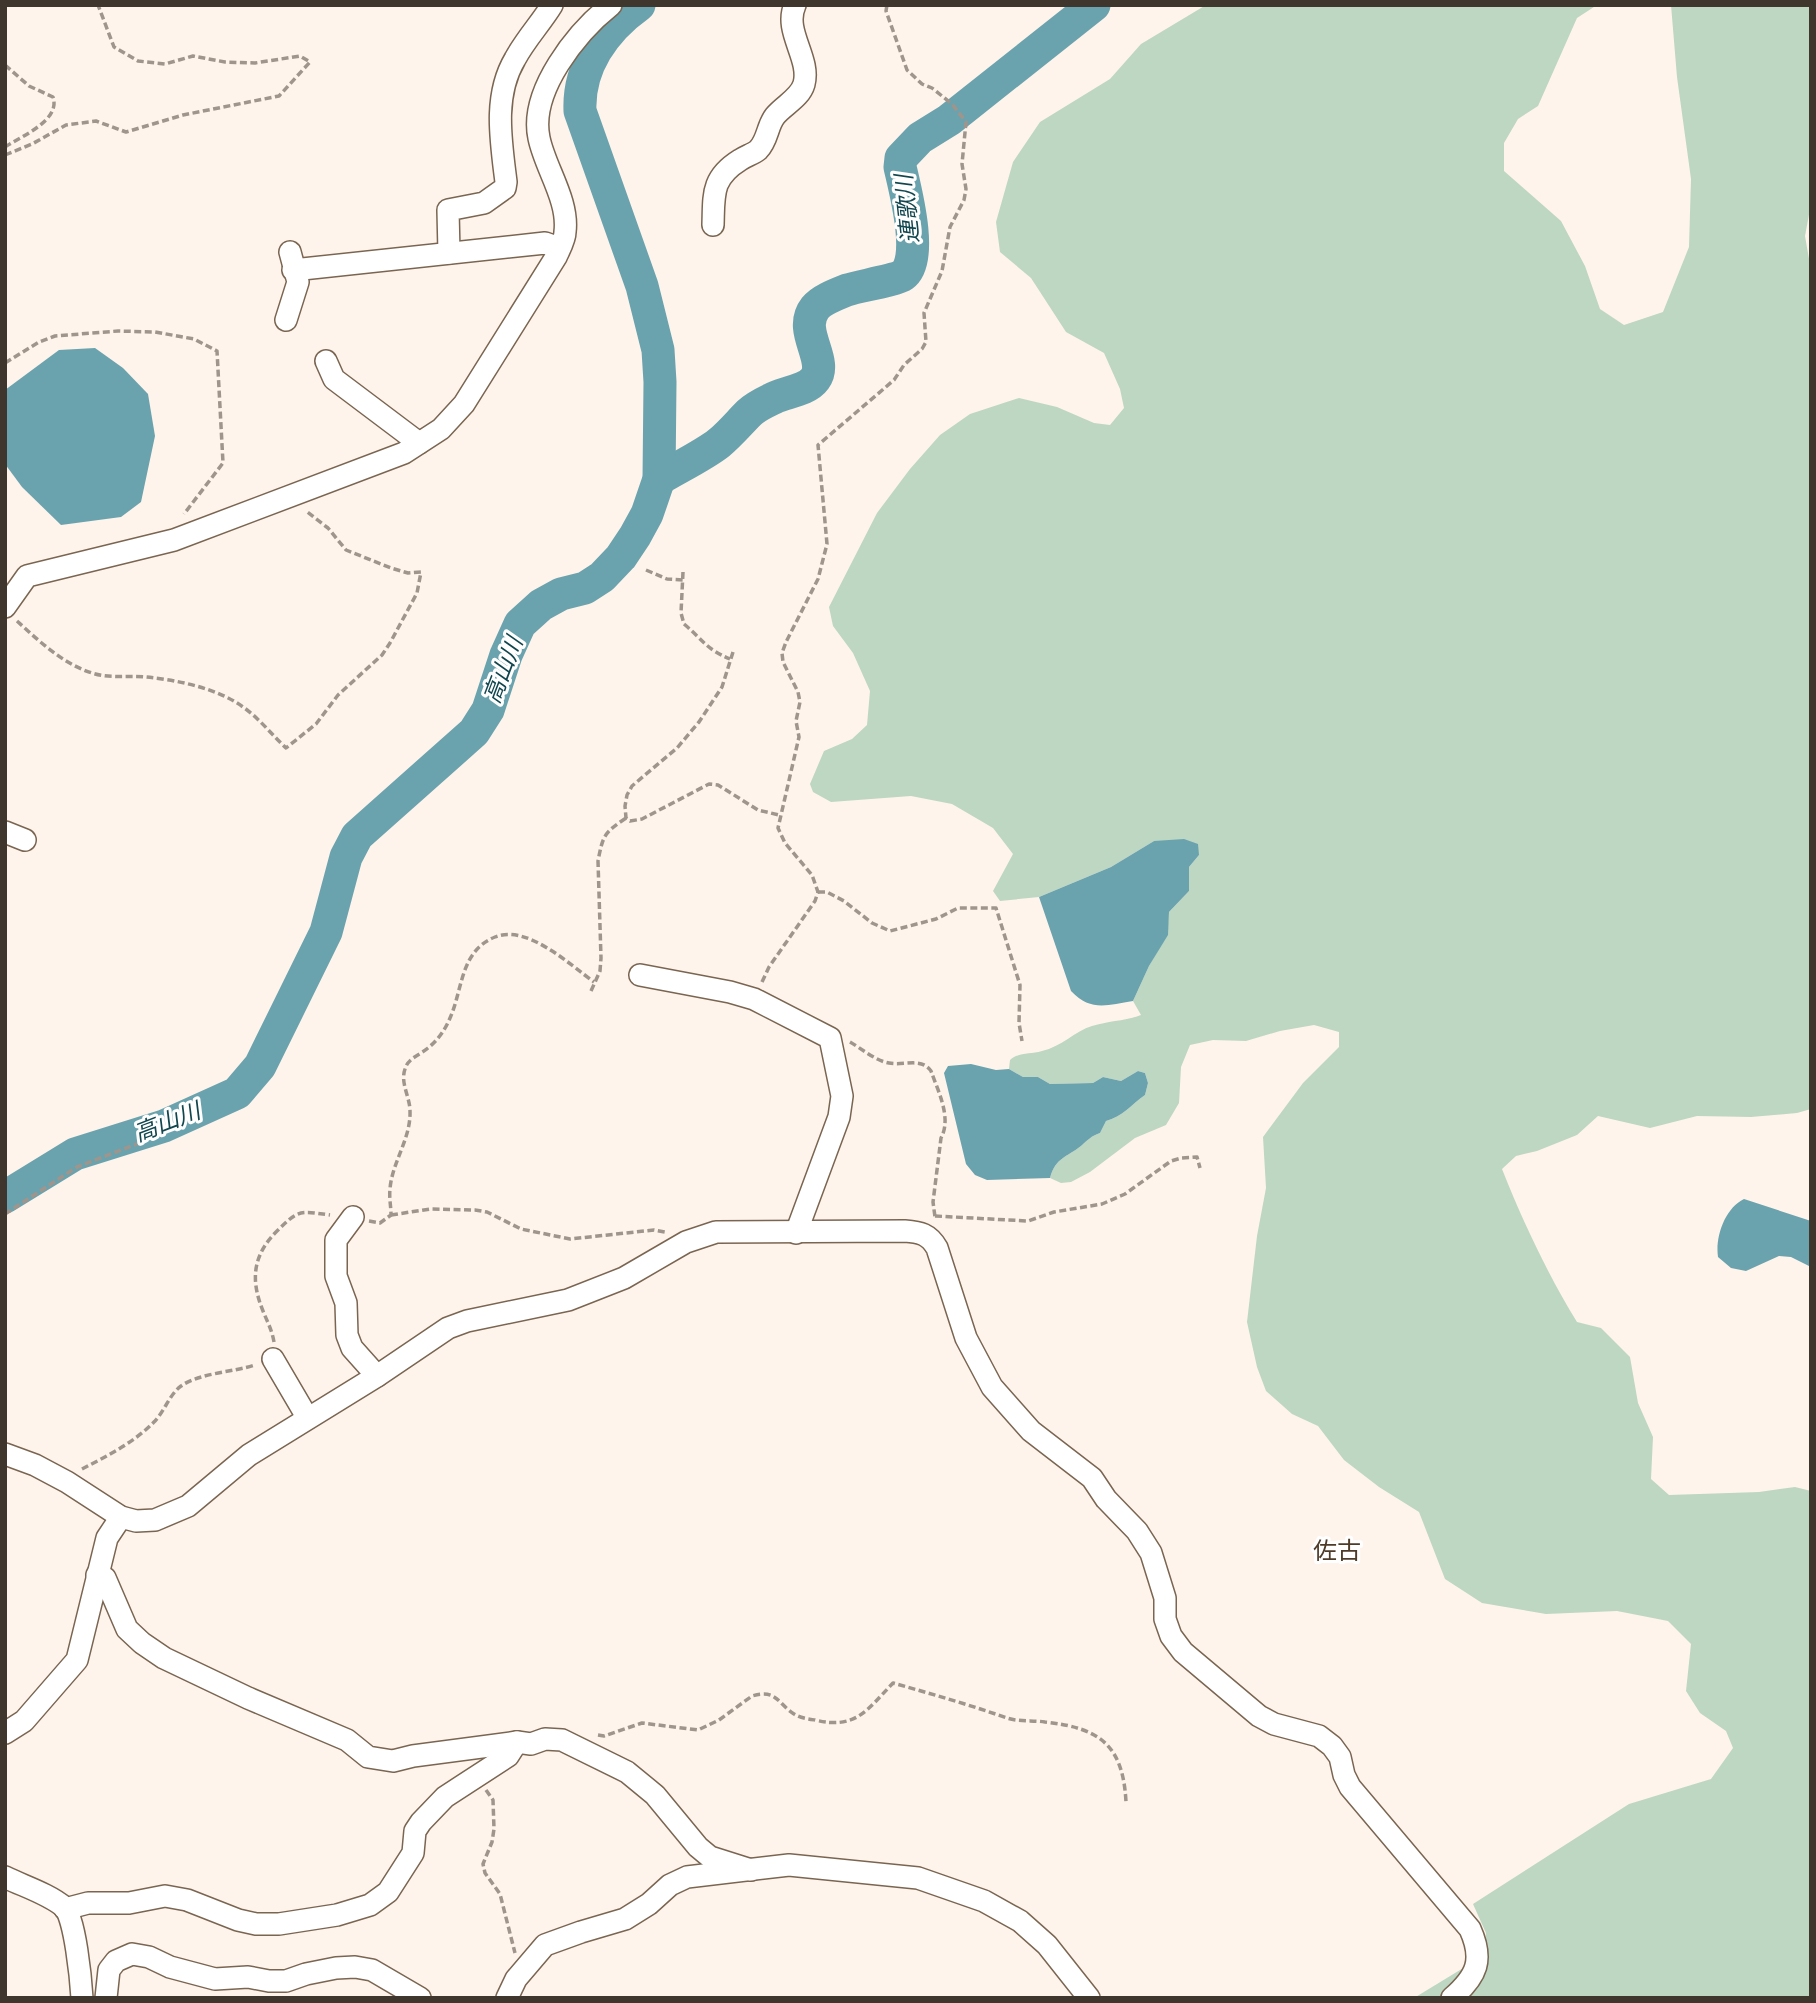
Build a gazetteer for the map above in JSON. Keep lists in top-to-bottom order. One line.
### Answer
{"districts":["佐古"],"water":["連歌川","高山川"]}
